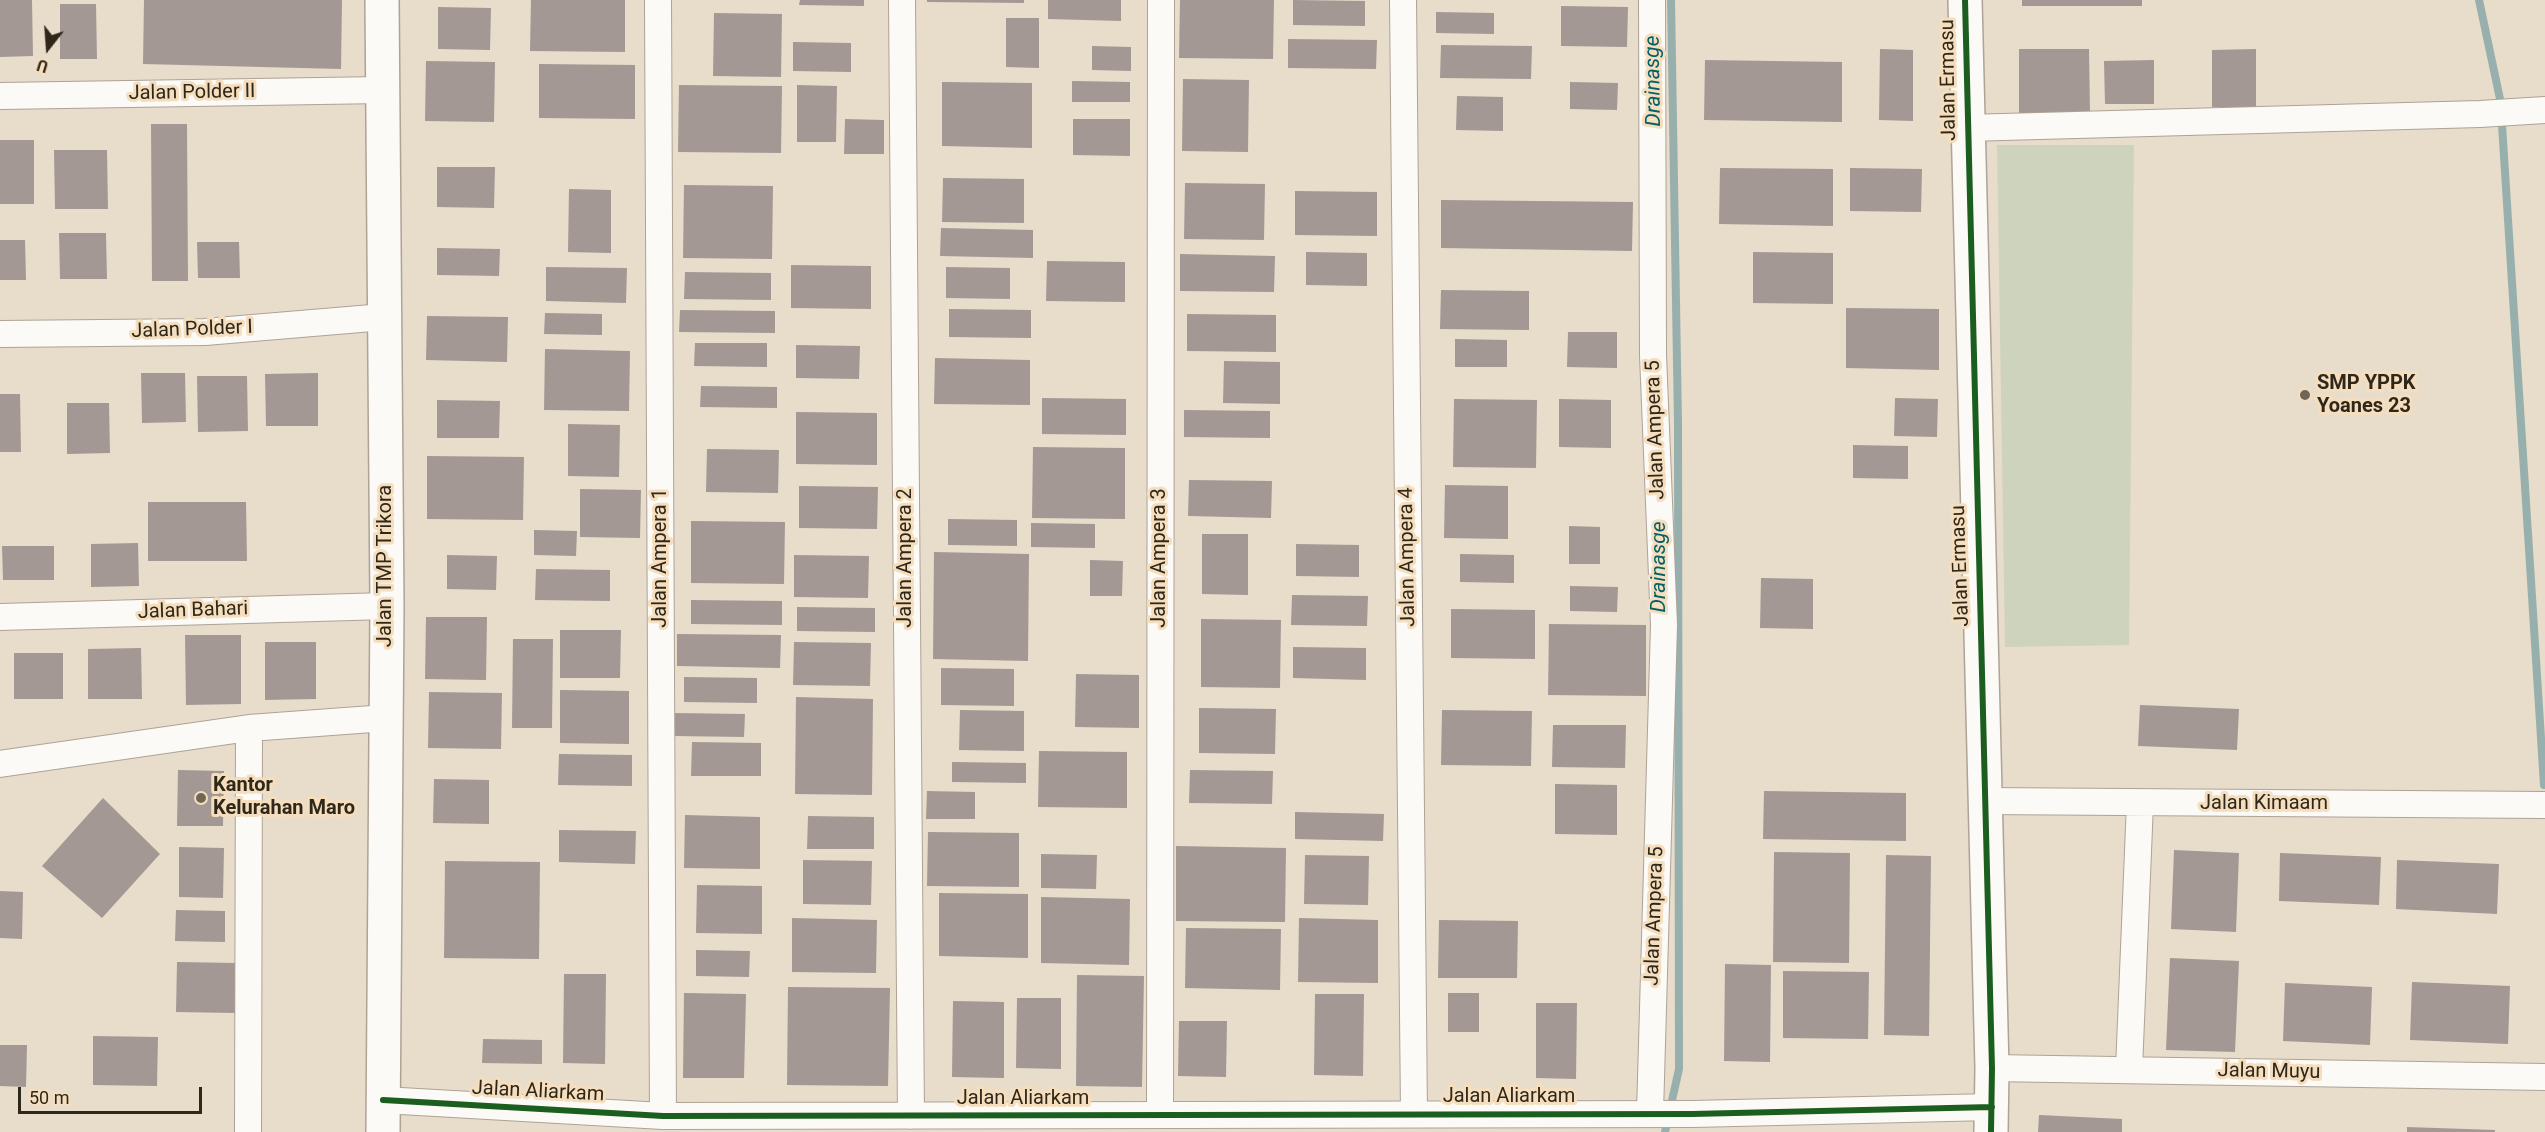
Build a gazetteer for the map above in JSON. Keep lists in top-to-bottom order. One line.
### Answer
{"streets":{"main road":["Jalan Ermasu","Jalan TMP Trikora"],"street":["Jalan Polder II","Jalan Polder I","Jalan Ampera 5","Jalan Ampera 4","Jalan Ampera 1","Jalan Ampera 2","Jalan Ampera 3","Jalan Bahari","Jalan Kimaam","Jalan Muyu","Jalan Aliarkam"]},"crossings":[["Jalan Ermasu","Jalan Kimaam"],["Jalan Ermasu","Jalan Muyu"],["Jalan Ermasu","Jalan Aliarkam"],["Jalan Polder II","Jalan TMP Trikora"],["Jalan Polder I","Jalan TMP Trikora"],["Jalan Ampera 5","Jalan Aliarkam"],["Jalan Ampera 4","Jalan Aliarkam"],["Jalan Ampera 1","Jalan Aliarkam"],["Jalan Ampera 2","Jalan Aliarkam"],["Jalan Ampera 3","Jalan Aliarkam"],["Jalan TMP Trikora","Jalan Bahari"],["Jalan TMP Trikora","Jalan Aliarkam"]],"water":["Drainasge"],"places":["SMP YPPK Yoanes 23","Kantor Kelurahan Maro"],"scale_bar":"50 m","north":"bottom"}
